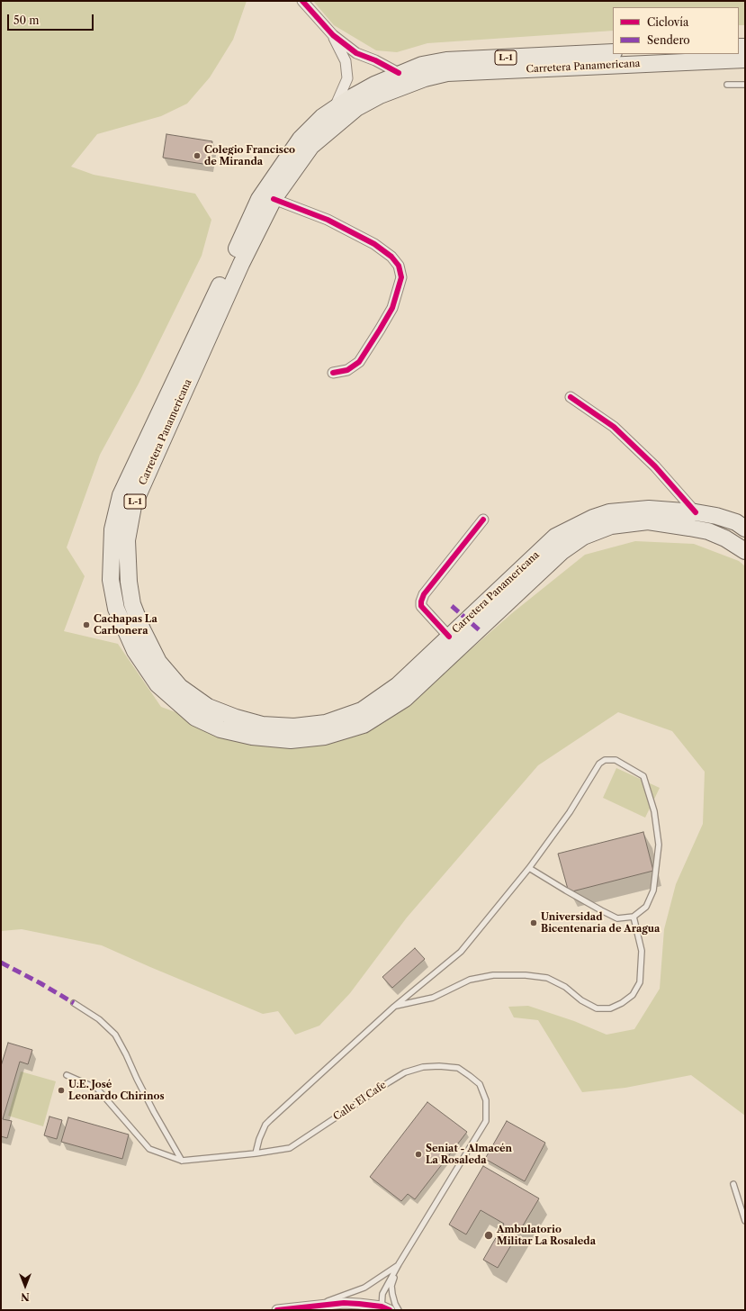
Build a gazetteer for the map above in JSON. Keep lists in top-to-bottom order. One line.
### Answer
{"streets":{"main road":["L-1","Carretera Panamericana"],"lane":["Calle El Cafe"]},"places":["Colegio Francisco de Miranda","Cachapas La Carbonera","Universidad Bicentenaria de Aragua","U.E. José Leonardo Chirinos","Seniat - Almacén La Rosaleda","Ambulatorio Militar La Rosaleda"],"legend":["Ciclovía","Sendero"],"scale_bar":"50 m","north":"bottom"}
